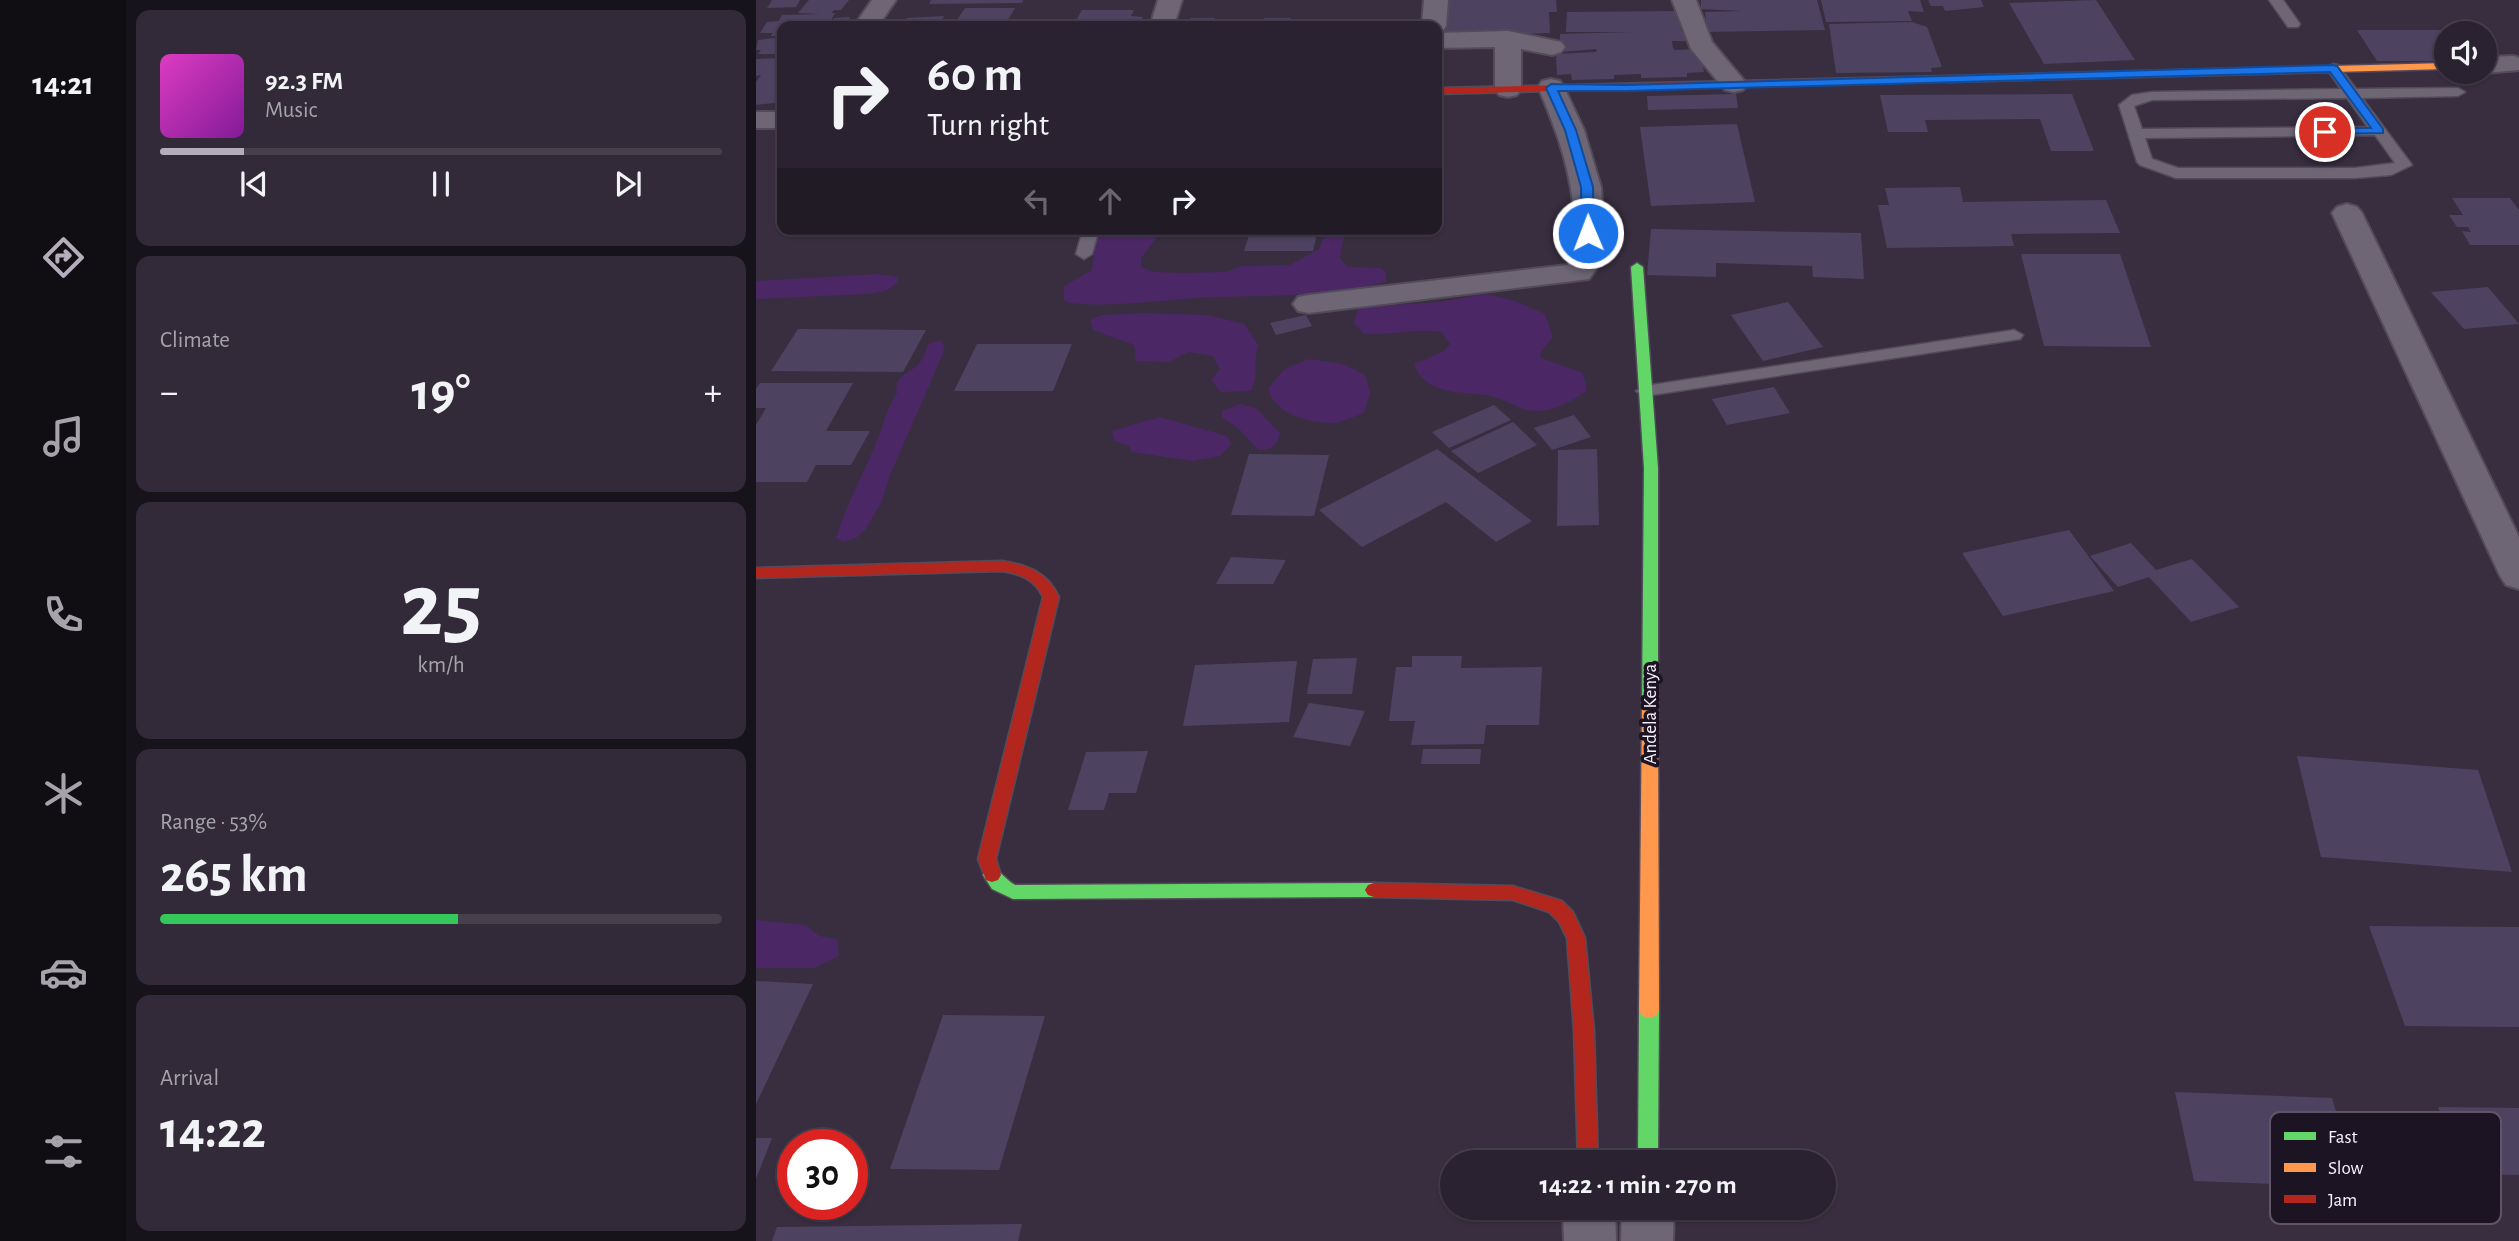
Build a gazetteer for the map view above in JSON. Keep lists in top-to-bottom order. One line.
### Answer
{"streets":{"street":["Andela Kenya"]},"legend":["Fast","Slow","Jam"],"page":{"tabs":"14:21","turn":["60 m","Turn right"],"song":["92.3 FM","Music"],"tile":["Climate",["25","km/h"],["Range · 53%","265 km"],["Arrival","14:22"]],"heat":["−","19°","+"],"limit":"30","trip":"14:22 · 1 min · 270 m"}}
